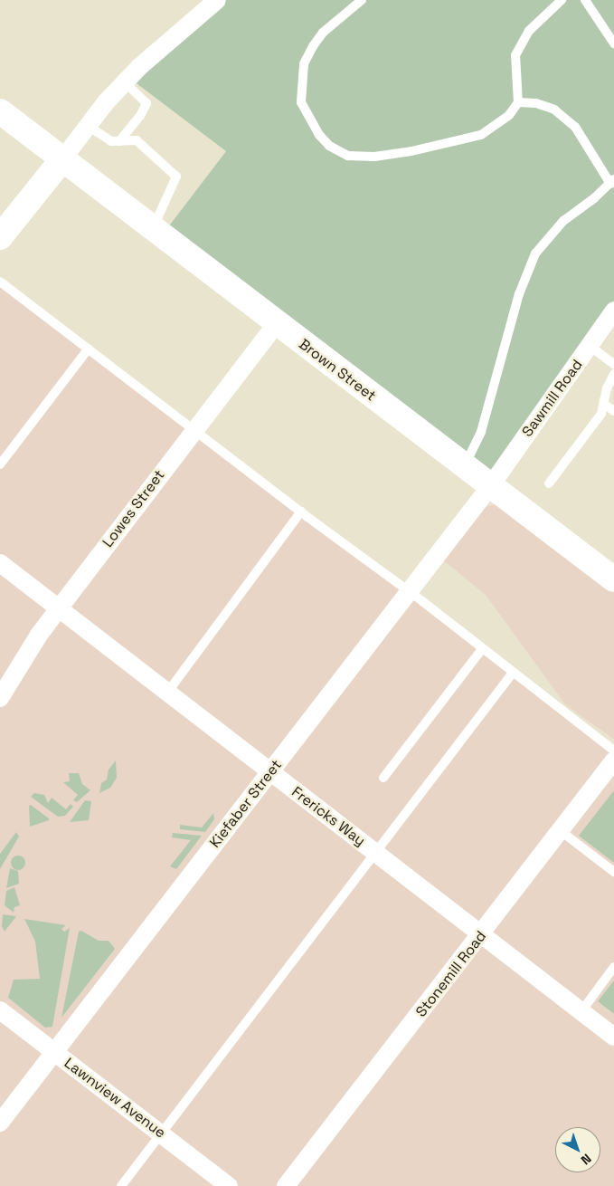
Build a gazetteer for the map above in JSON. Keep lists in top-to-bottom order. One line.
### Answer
{"streets":{"street":["Brown Street","Sawmill Road","Lowes Street","Kiefaber Street","Frericks Way","Stonemill Road","Lawnview Avenue"]},"crossings":[["Brown Street","Sawmill Road"],["Brown Street","Lowes Street"],["Brown Street","Kiefaber Street"],["Sawmill Road","Kiefaber Street"],["Lowes Street","Frericks Way"],["Kiefaber Street","Frericks Way"],["Kiefaber Street","Lawnview Avenue"],["Frericks Way","Stonemill Road"]],"north":"bottom right"}
